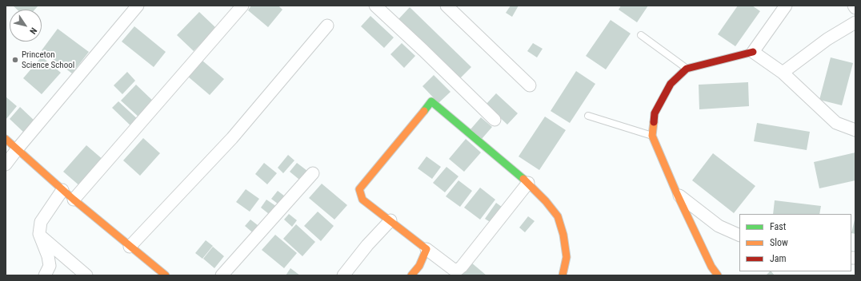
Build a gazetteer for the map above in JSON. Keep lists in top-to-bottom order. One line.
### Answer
{"places":["Princeton Science School"],"legend":["Fast","Slow","Jam"],"north":"bottom right"}
